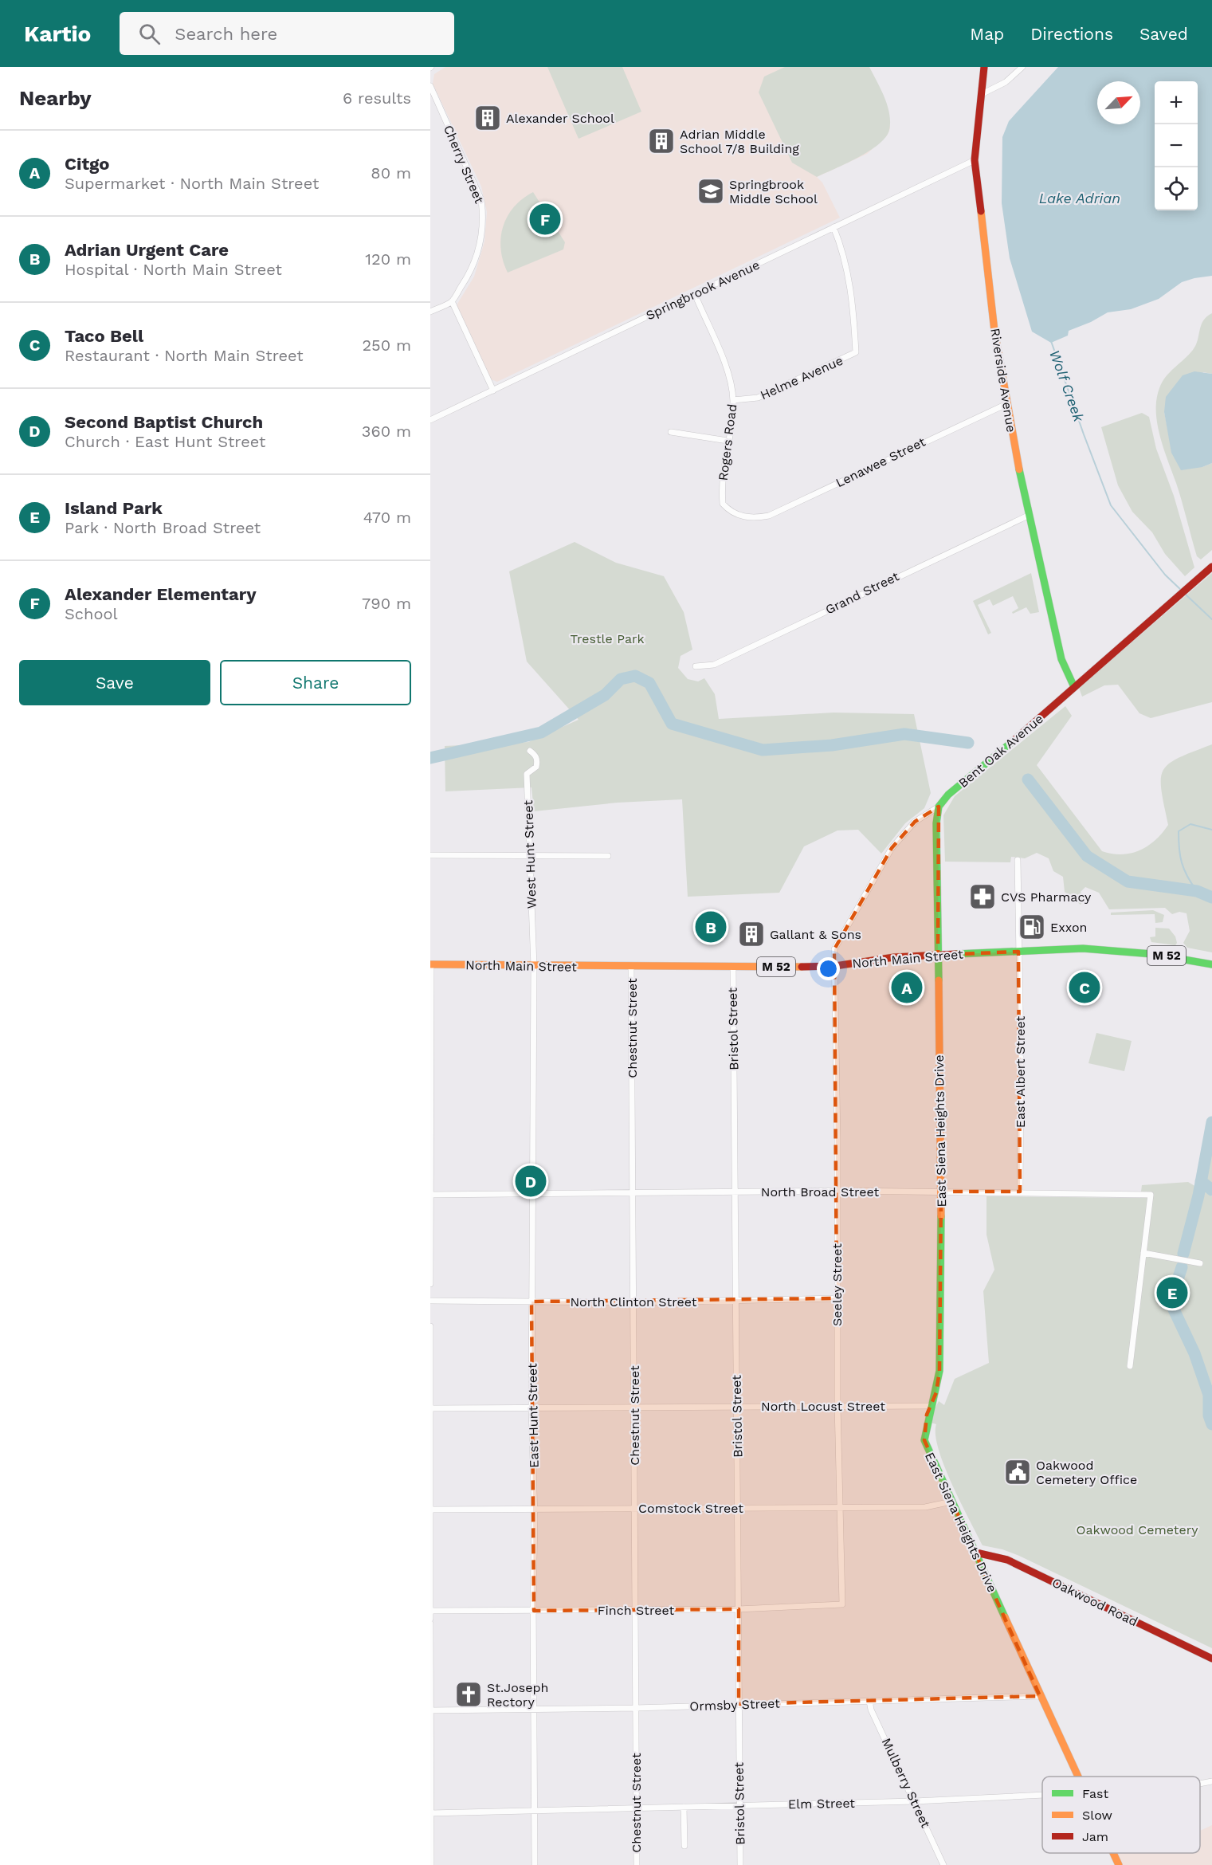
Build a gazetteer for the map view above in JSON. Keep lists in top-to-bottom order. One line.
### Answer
{"streets":{"street":["Cherry Street","Springbrook Avenue","Helme Avenue","Riverside Avenue","Rogers Road","Lenawee Street","Grand Street","Bent Oak Avenue","West Hunt Street","M 52","North Main Street","Chestnut Street","Bristol Street","East Albert Street","East Siena Heights Drive","North Broad Street","Seeley Street","North Clinton Street","North Locust Street","East Hunt Street","Comstock Street","Oakwood Road","Finch Street","Ormsby Street","Mulberry Street","Elm Street"]},"crossings":[["Springbrook Avenue","Helme Avenue"],["Springbrook Avenue","Riverside Avenue"],["Springbrook Avenue","Rogers Road"],["Helme Avenue","Rogers Road"],["Riverside Avenue","Lenawee Street"],["Riverside Avenue","Grand Street"],["Riverside Avenue","Bent Oak Avenue"],["Rogers Road","Lenawee Street"],["Bent Oak Avenue","North Main Street"],["Bent Oak Avenue","East Siena Heights Drive"],["Bent Oak Avenue","Seeley Street"],["West Hunt Street","North Main Street"],["West Hunt Street","East Hunt Street"],["North Main Street","Chestnut Street"],["North Main Street","Bristol Street"],["North Main Street","East Albert Street"],["North Main Street","East Siena Heights Drive"],["North Main Street","Seeley Street"],["North Main Street","East Hunt Street"],["Chestnut Street","North Broad Street"],["Chestnut Street","North Clinton Street"],["Chestnut Street","North Locust Street"],["Chestnut Street","Comstock Street"],["Chestnut Street","Finch Street"],["Chestnut Street","Ormsby Street"],["Chestnut Street","Elm Street"],["Bristol Street","North Broad Street"],["Bristol Street","North Clinton Street"],["Bristol Street","North Locust Street"],["Bristol Street","Comstock Street"],["Bristol Street","Finch Street"],["Bristol Street","Ormsby Street"],["Bristol Street","Elm Street"],["East Albert Street","North Broad Street"],["East Siena Heights Drive","North Broad Street"],["East Siena Heights Drive","North Locust Street"],["East Siena Heights Drive","Comstock Street"],["East Siena Heights Drive","Oakwood Road"],["East Siena Heights Drive","Ormsby Street"],["North Broad Street","Seeley Street"],["North Broad Street","East Hunt Street"],["Seeley Street","North Clinton Street"],["Seeley Street","North Locust Street"],["Seeley Street","Comstock Street"],["Seeley Street","Finch Street"],["North Clinton Street","East Hunt Street"],["North Locust Street","East Hunt Street"],["East Hunt Street","Comstock Street"],["East Hunt Street","Finch Street"],["East Hunt Street","Ormsby Street"],["East Hunt Street","Elm Street"],["Ormsby Street","Mulberry Street"],["Mulberry Street","Elm Street"]],"water":["Lake Adrian","Wolf Creek"],"parks":["Trestle Park","Oakwood Cemetery"],"places":{"building":["Alexander School","Adrian Middle School 7/8 Building","Gallant & Sons"],"school or university":["Springbrook Middle School"],"pharmacy":["CVS Pharmacy"],"fuel station":["Exxon"],"public building":["Oakwood Cemetery Office"],"church":["St.Joseph Rectory"]},"legend":["Fast","Slow","Jam"],"north":"top right","page":{"header":"Kartio","search":"Search here","nav":["Map","Directions","Saved"],"heading":["Nearby","6 results"],"map_buttons":["+","−"],"list":[{"mark":"A","name":"Citgo","note":"Supermarket · North Main Street","value":"80 m"},{"mark":"B","name":"Adrian Urgent Care","note":"Hospital · North Main Street","value":"120 m"},{"mark":"C","name":"Taco Bell","note":"Restaurant · North Main Street","value":"250 m"},{"mark":"D","name":"Second Baptist Church","note":"Church · East Hunt Street","value":"360 m"},{"mark":"E","name":"Island Park","note":"Park · North Broad Street","value":"470 m"},{"mark":"F","name":"Alexander Elementary","note":"School","value":"790 m"}],"pins":["F","B","A","C","D","E"],"buttons":["Save","Share"]}}
